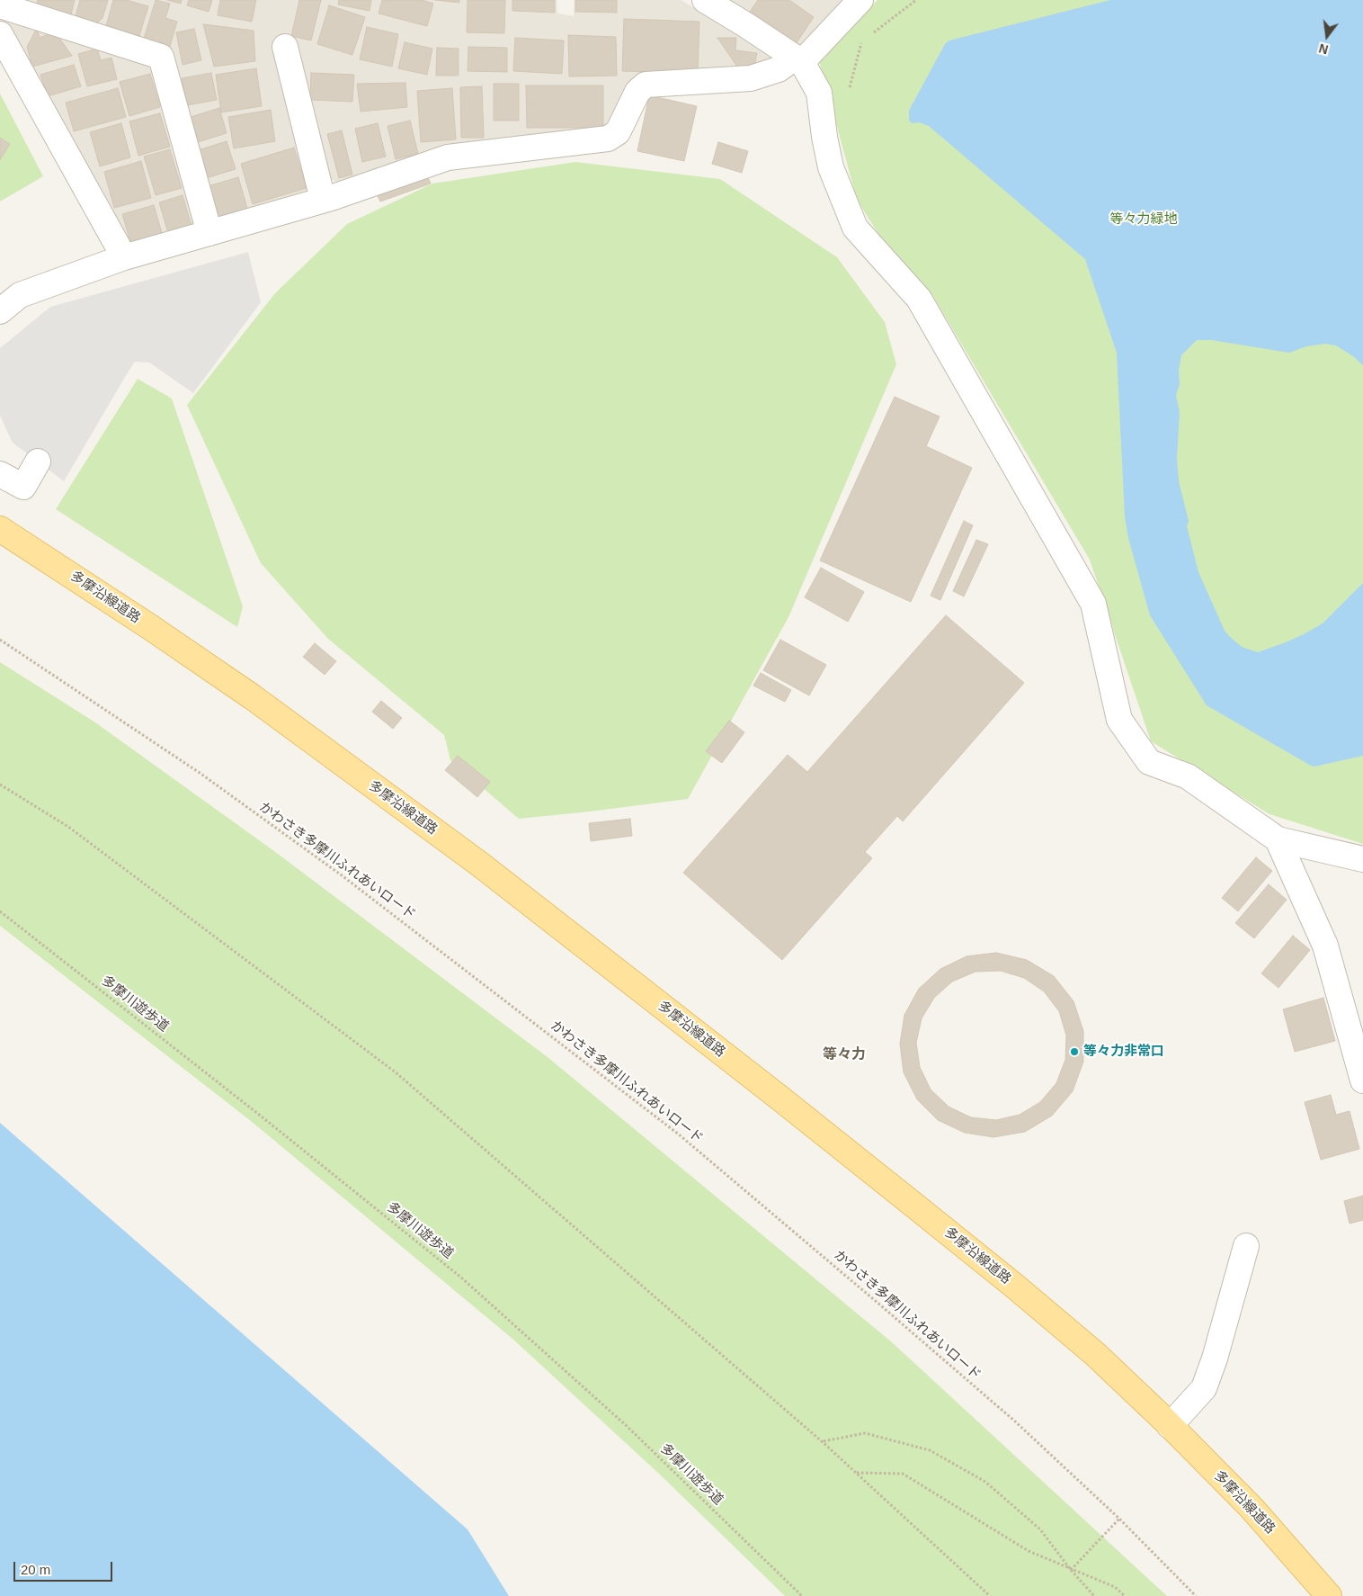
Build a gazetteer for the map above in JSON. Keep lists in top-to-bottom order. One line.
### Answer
{"streets":{"main road":["多摩沿線道路"],"path":["かわさき多摩川ふれあいロード","多摩川遊歩道"]},"districts":["等々力"],"parks":["等々力緑地"],"places":["等々力非常口"],"scale_bar":"20 m","north":"bottom"}
